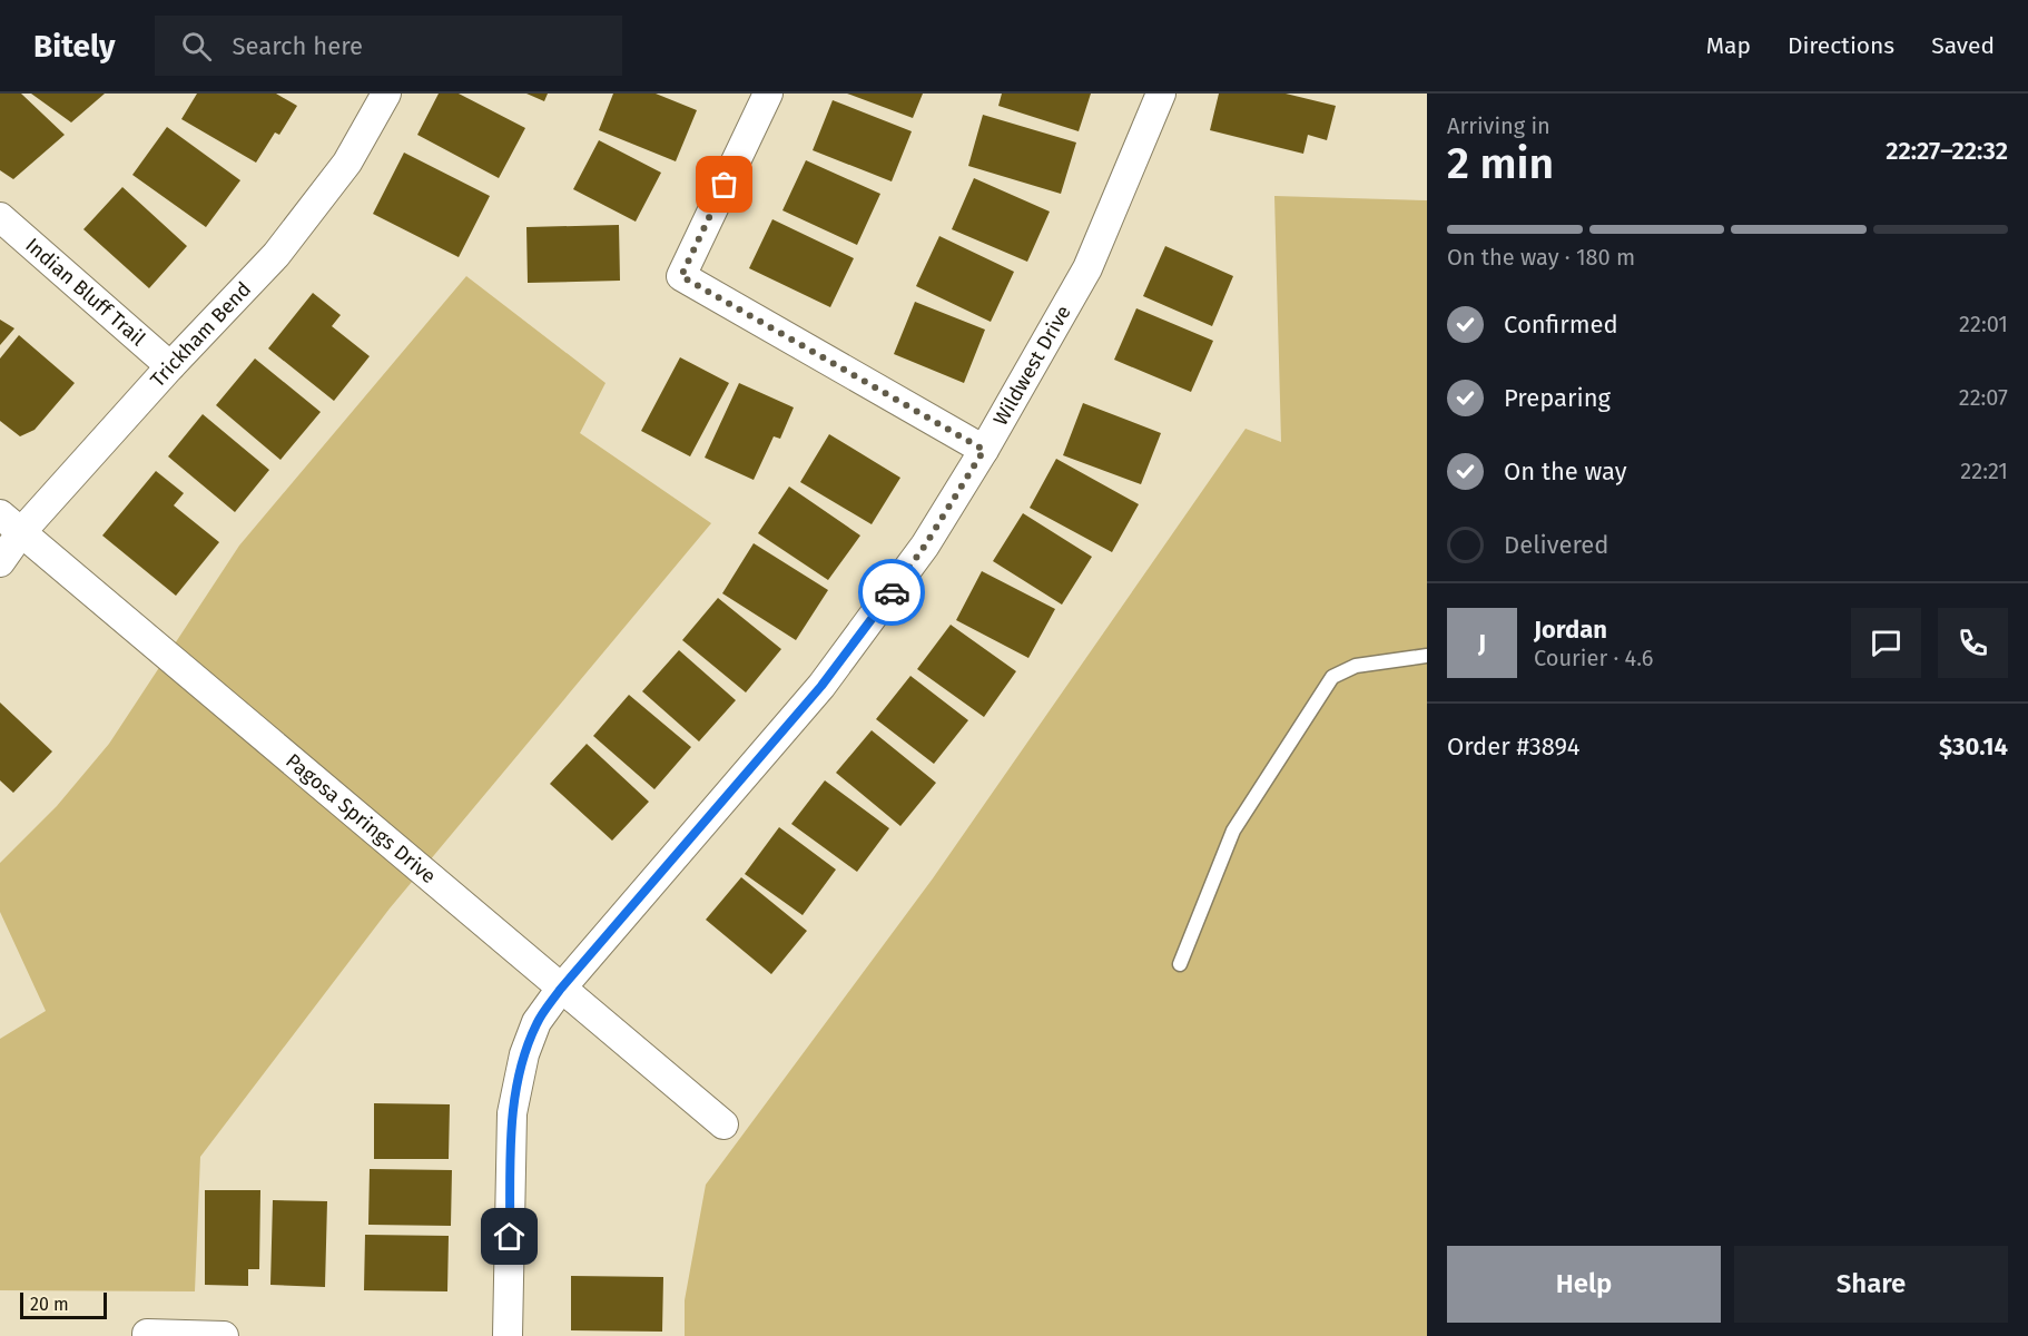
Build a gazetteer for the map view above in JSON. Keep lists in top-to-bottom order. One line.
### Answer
{"streets":{"street":["Indian Bluff Trail","Trickham Bend","Wildwest Drive","Pagosa Springs Drive"]},"crossings":[["Indian Bluff Trail","Trickham Bend"],["Trickham Bend","Pagosa Springs Drive"],["Wildwest Drive","Pagosa Springs Drive"]],"scale_bar":"20 m","page":{"header":"Bitely","search":"Search here","nav":["Map","Directions","Saved"],"heading":["2 min","Arriving in","22:27–22:32"],"panel":["Jordan","Courier · 4.6","Order #3894","$30.14"],"bar":"On the way · 180 m","list":[["Confirmed","22:01"],["Preparing","22:07"],["On the way","22:21"],"Delivered"],"round":"J","buttons":["Help","Share"],"scale":"20 m"}}
